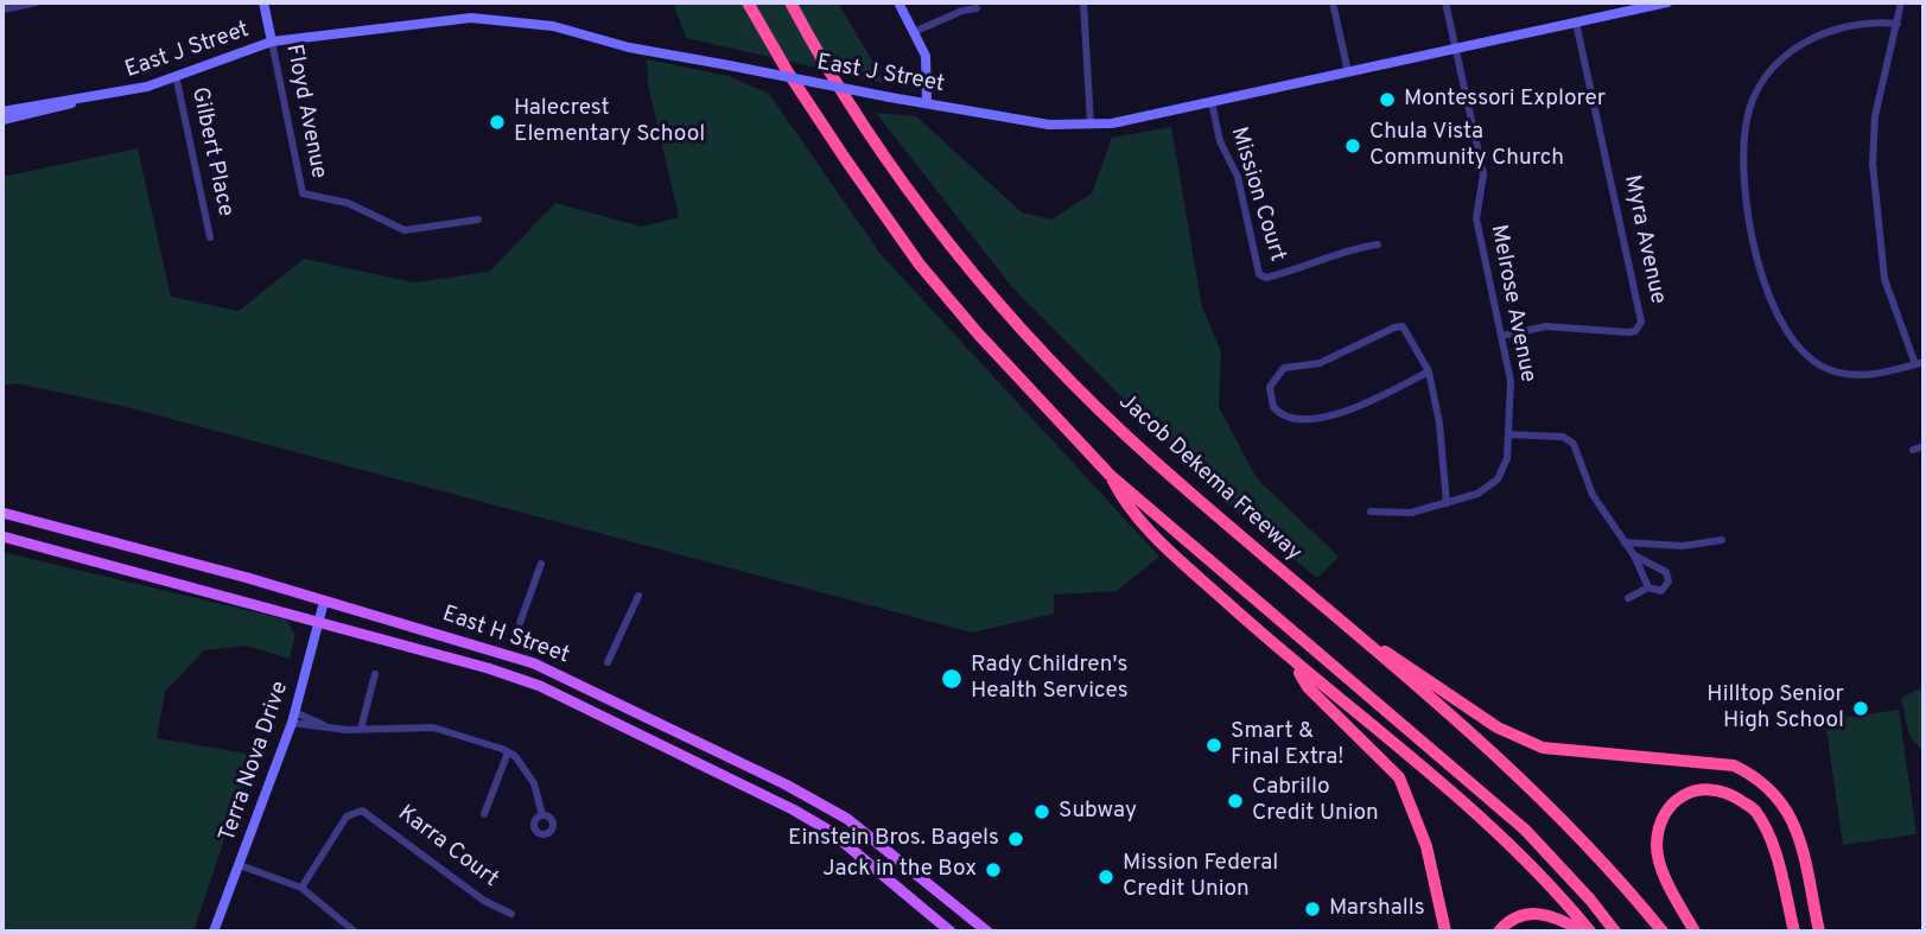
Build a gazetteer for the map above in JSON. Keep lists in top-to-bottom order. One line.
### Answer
{"streets":{"highway":["Jacob Dekema Freeway"],"main road":["East H Street"],"street":["East J Street","Floyd Avenue","Gilbert Place","Mission Court","Myra Avenue","Melrose Avenue","Terra Nova Drive","Karra Court"]},"crossings":[["East J Street","Floyd Avenue"],["East J Street","Gilbert Place"],["East J Street","Mission Court"],["East J Street","Myra Avenue"],["East J Street","Melrose Avenue"],["Myra Avenue","Melrose Avenue"],["East H Street","Terra Nova Drive"]],"places":["Montessori Explorer","Halecrest Elementary School","Chula Vista Community Church","Rady Children's Health Services","Hilltop Senior High School","Smart & Final Extra!","Cabrillo Credit Union","Subway","Einstein Bros. Bagels","Jack in the Box","Mission Federal Credit Union","Marshalls"]}
